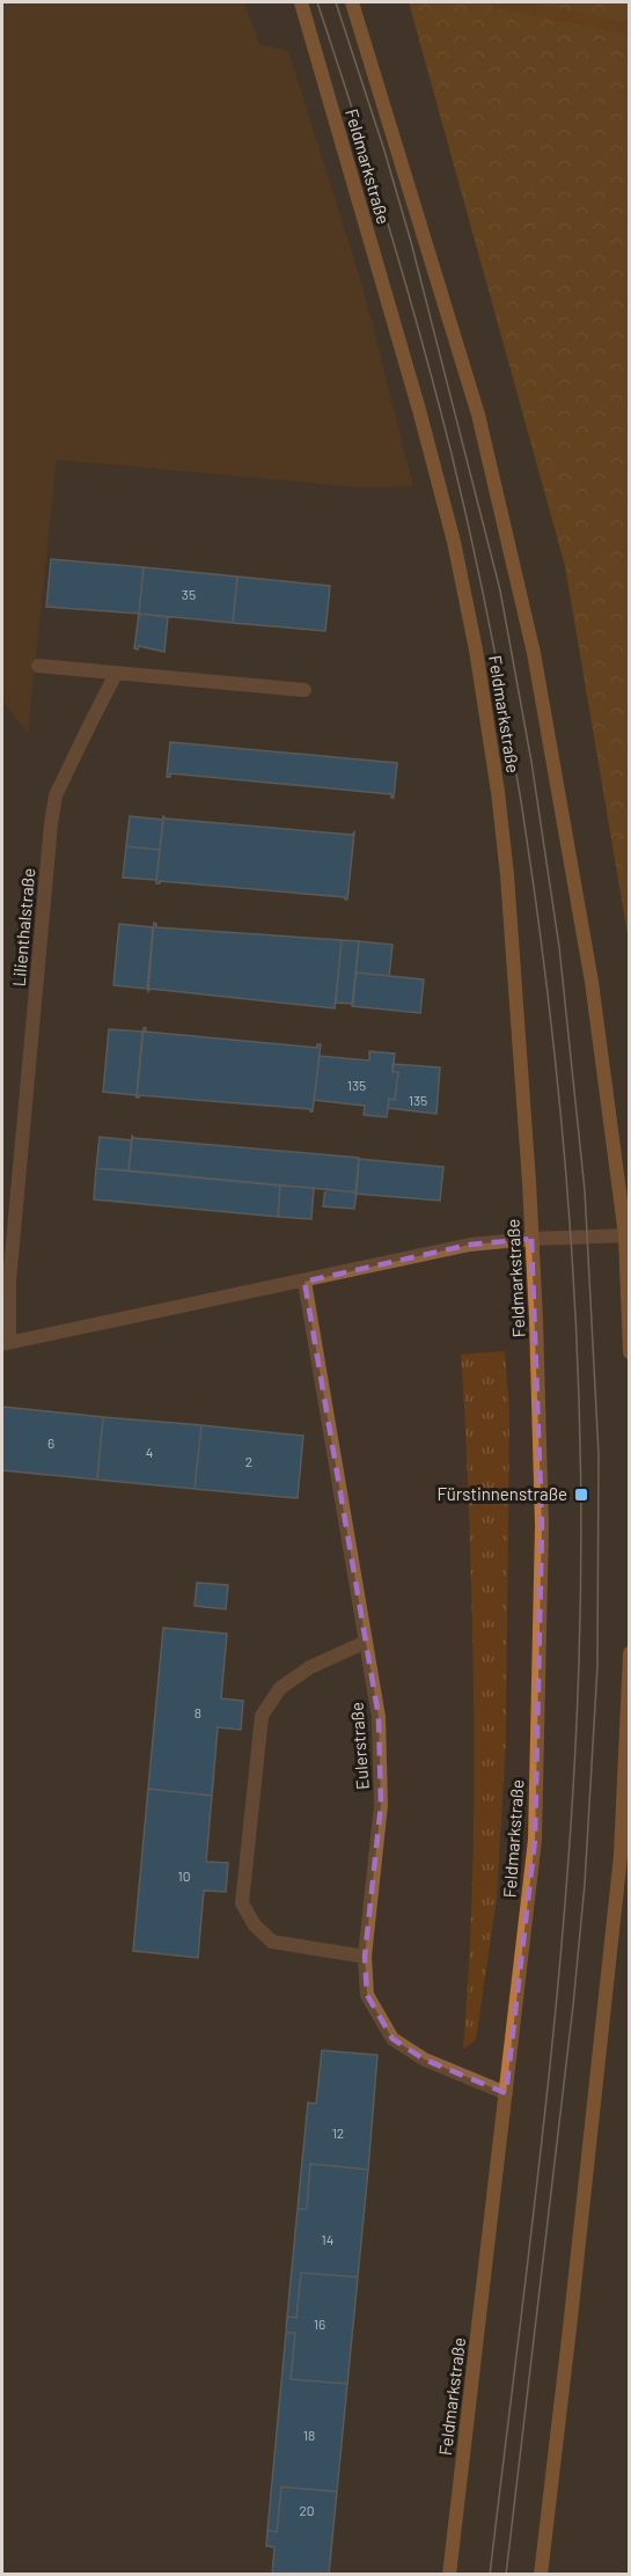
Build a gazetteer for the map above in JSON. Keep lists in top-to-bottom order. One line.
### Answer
{"streets":{"main road":["Feldmarkstraße"],"street":["Lilienthalstraße","Eulerstraße"]},"crossings":[["Feldmarkstraße","Lilienthalstraße"],["Feldmarkstraße","Eulerstraße"],["Lilienthalstraße","Eulerstraße"]],"places":{"transit":["Fürstinnenstraße"]},"house_numbers":["35","135","135","6","4","2","8","10","12","14","16","18","20"]}
